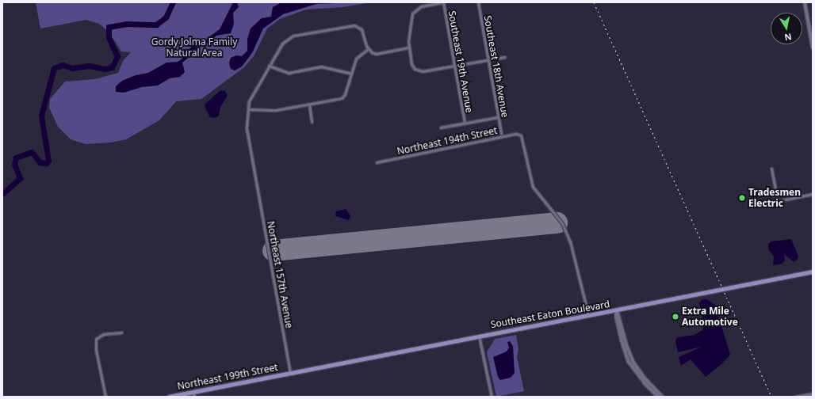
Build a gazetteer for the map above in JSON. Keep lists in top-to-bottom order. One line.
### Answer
{"streets":{"main road":["Southeast Eaton Boulevard","Northeast 199th Street"],"street":["Southeast 19th Avenue","Southeast 18th Avenue","Northeast 194th Street","Northeast 157th Avenue"]},"crossings":[["Northeast 194th Street","Southeast Eaton Boulevard"],["Northeast 157th Avenue","Southeast Eaton Boulevard"],["Northeast 157th Avenue","Northeast 199th Street"],["Southeast Eaton Boulevard","Northeast 199th Street"]],"parks":["Gordy Jolma Family Natural Area"],"places":["Tradesmen Electric","Extra Mile Automotive"],"north":"bottom"}
